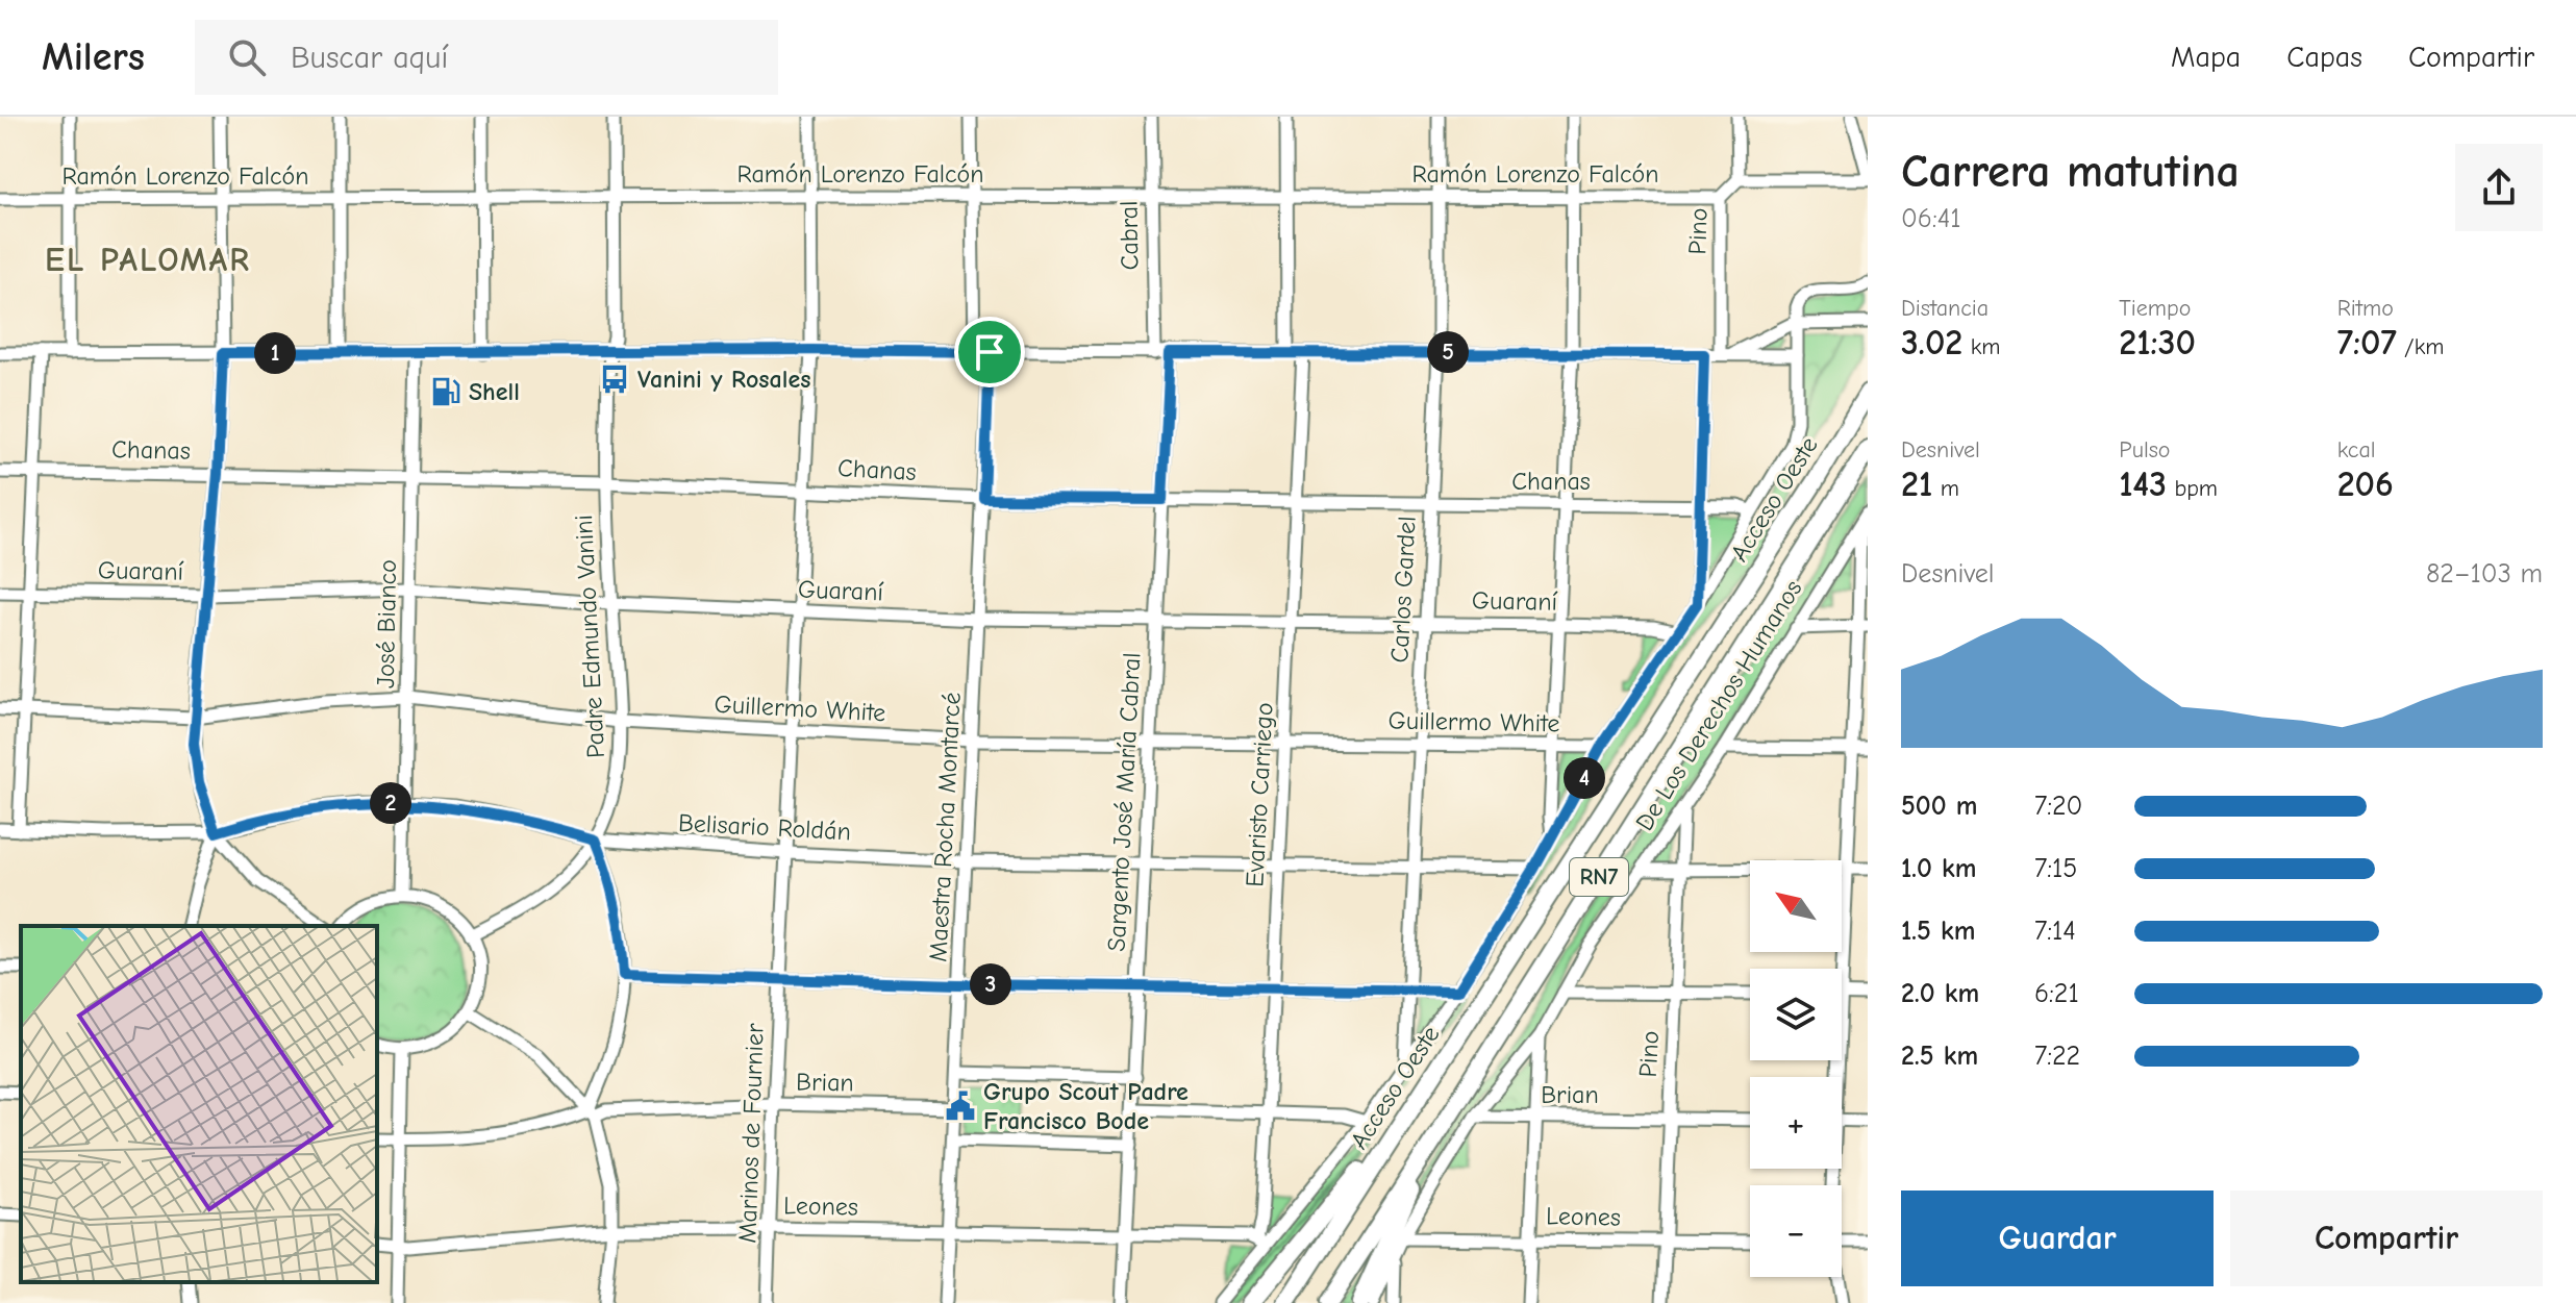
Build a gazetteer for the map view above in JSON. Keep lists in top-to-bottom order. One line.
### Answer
{"streets":{"highway":["Acceso Oeste","RN7"],"street":["Ramón Lorenzo Falcón","Pino","Cabral","Chanas","Guaraní","Carlos Gardel","José Bianco","Padre Edmundo Vanini","De Los Derechos Humanos","Guillermo White","Evaristo Carriego","Sargento José María Cabral","Belisario Roldán","Maestra Rocha Montarcé","Brian","Marinos de Fournier","Leones"]},"crossings":[["Ramón Lorenzo Falcón","Pino"],["Ramón Lorenzo Falcón","Cabral"],["Ramón Lorenzo Falcón","Carlos Gardel"],["Ramón Lorenzo Falcón","Padre Edmundo Vanini"],["Ramón Lorenzo Falcón","Marinos de Fournier"],["Pino","De Los Derechos Humanos"],["Pino","Brian"],["Pino","Leones"],["Chanas","Carlos Gardel"],["Chanas","José Bianco"],["Chanas","Padre Edmundo Vanini"],["Chanas","Evaristo Carriego"],["Chanas","Sargento José María Cabral"],["Chanas","Maestra Rocha Montarcé"],["Chanas","Marinos de Fournier"],["Guaraní","Carlos Gardel"],["Guaraní","José Bianco"],["Guaraní","Padre Edmundo Vanini"],["Guaraní","Evaristo Carriego"],["Guaraní","Sargento José María Cabral"],["Guaraní","Maestra Rocha Montarcé"],["Guaraní","Marinos de Fournier"],["Carlos Gardel","Guillermo White"],["Carlos Gardel","Belisario Roldán"],["José Bianco","Guillermo White"],["José Bianco","Belisario Roldán"],["Padre Edmundo Vanini","Guillermo White"],["Padre Edmundo Vanini","Belisario Roldán"],["De Los Derechos Humanos","Brian"],["De Los Derechos Humanos","Leones"],["Guillermo White","Evaristo Carriego"],["Guillermo White","Sargento José María Cabral"],["Guillermo White","Maestra Rocha Montarcé"],["Guillermo White","Marinos de Fournier"],["Evaristo Carriego","Belisario Roldán"],["Evaristo Carriego","Leones"],["Sargento José María Cabral","Belisario Roldán"],["Sargento José María Cabral","Leones"],["Belisario Roldán","Maestra Rocha Montarcé"],["Belisario Roldán","Marinos de Fournier"],["Maestra Rocha Montarcé","Brian"],["Maestra Rocha Montarcé","Leones"],["Brian","Marinos de Fournier"],["Marinos de Fournier","Leones"]],"districts":["EL PALOMAR"],"places":{"bus stop":["Vanini y Rosales"],"fuel station":["Shell"],"public building":["Grupo Scout Padre Francisco Bode"]},"north":"top left","page":{"header":"Milers","search":"Buscar aquí","nav":["Mapa","Capas","Compartir"],"heading":["Carrera matutina","06:41"],"stats":[["Distancia","3.02 km"],["Tiempo","21:30"],["Ritmo","7:07 /km"],["Desnivel","21 m"],["Pulso","143 bpm"],["kcal","206"]],"pins":["5","1","4","2","3"],"chart":["Desnivel","82–103 m"],"list":[{"name":"500 m","note":"7:20"},{"name":"1.0 km","note":"7:15"},{"name":"1.5 km","note":"7:14"},{"name":"2.0 km","note":"6:21"},{"name":"2.5 km","note":"7:22"}],"map_buttons":["+","−"],"buttons":["Guardar","Compartir"]}}
